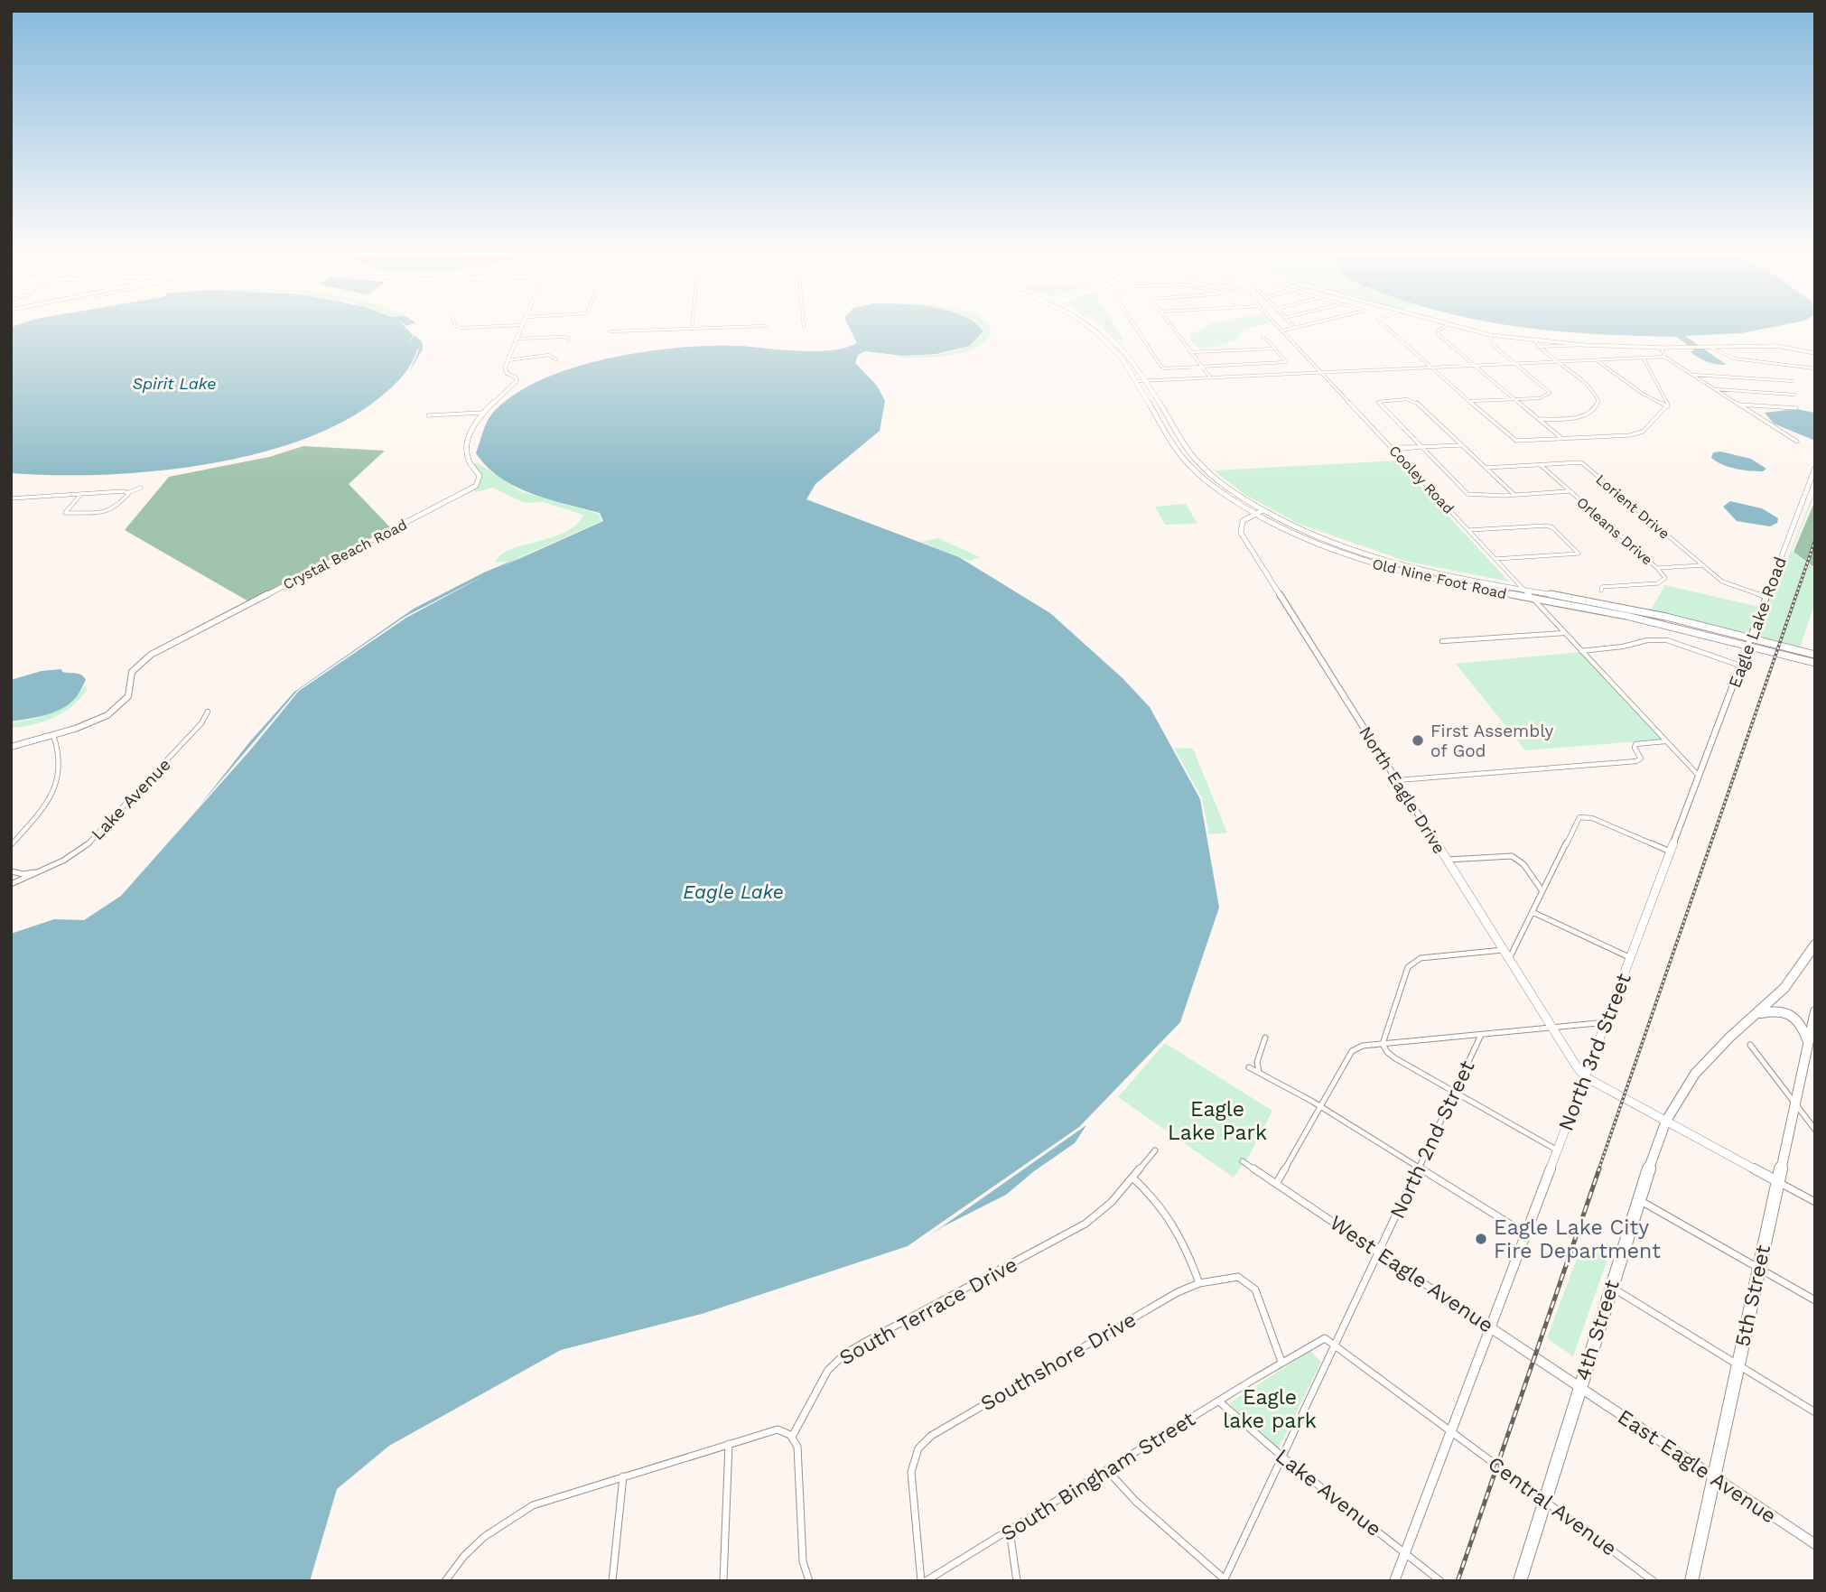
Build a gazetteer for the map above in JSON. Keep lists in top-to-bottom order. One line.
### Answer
{"streets":{"highway":["5th Street","4th Street"],"main road":["Old Nine Foot Road"],"street":["Cooley Road","Lorient Drive","Orleans Drive","Crystal Beach Road","Eagle Lake Road","North Eagle Drive","Lake Avenue","North 3rd Street","North 2nd Street","West Eagle Avenue","South Terrace Drive","Southshore Drive","East Eagle Avenue","South Bingham Street","Central Avenue"]},"crossings":[["Cooley Road","Old Nine Foot Road"],["Cooley Road","Eagle Lake Road"],["Cooley Road","North 3rd Street"],["Lorient Drive","Orleans Drive"],["Lorient Drive","Eagle Lake Road"],["Old Nine Foot Road","Eagle Lake Road"],["Old Nine Foot Road","North Eagle Drive"],["Eagle Lake Road","North 3rd Street"],["North Eagle Drive","North 3rd Street"],["Lake Avenue","North 3rd Street"],["Lake Avenue","North 2nd Street"],["Lake Avenue","South Bingham Street"],["North 3rd Street","West Eagle Avenue"],["North 3rd Street","Central Avenue"],["North 2nd Street","West Eagle Avenue"],["North 2nd Street","South Bingham Street"],["North 2nd Street","Central Avenue"],["West Eagle Avenue","4th Street"],["West Eagle Avenue","East Eagle Avenue"],["5th Street","East Eagle Avenue"],["4th Street","East Eagle Avenue"],["4th Street","Central Avenue"],["Southshore Drive","South Bingham Street"],["South Bingham Street","Central Avenue"]],"water":["Spirit Lake","Eagle Lake"],"parks":["Eagle Lake Park","Eagle lake park"],"places":["First Assembly of God","Eagle Lake City Fire Department"]}
